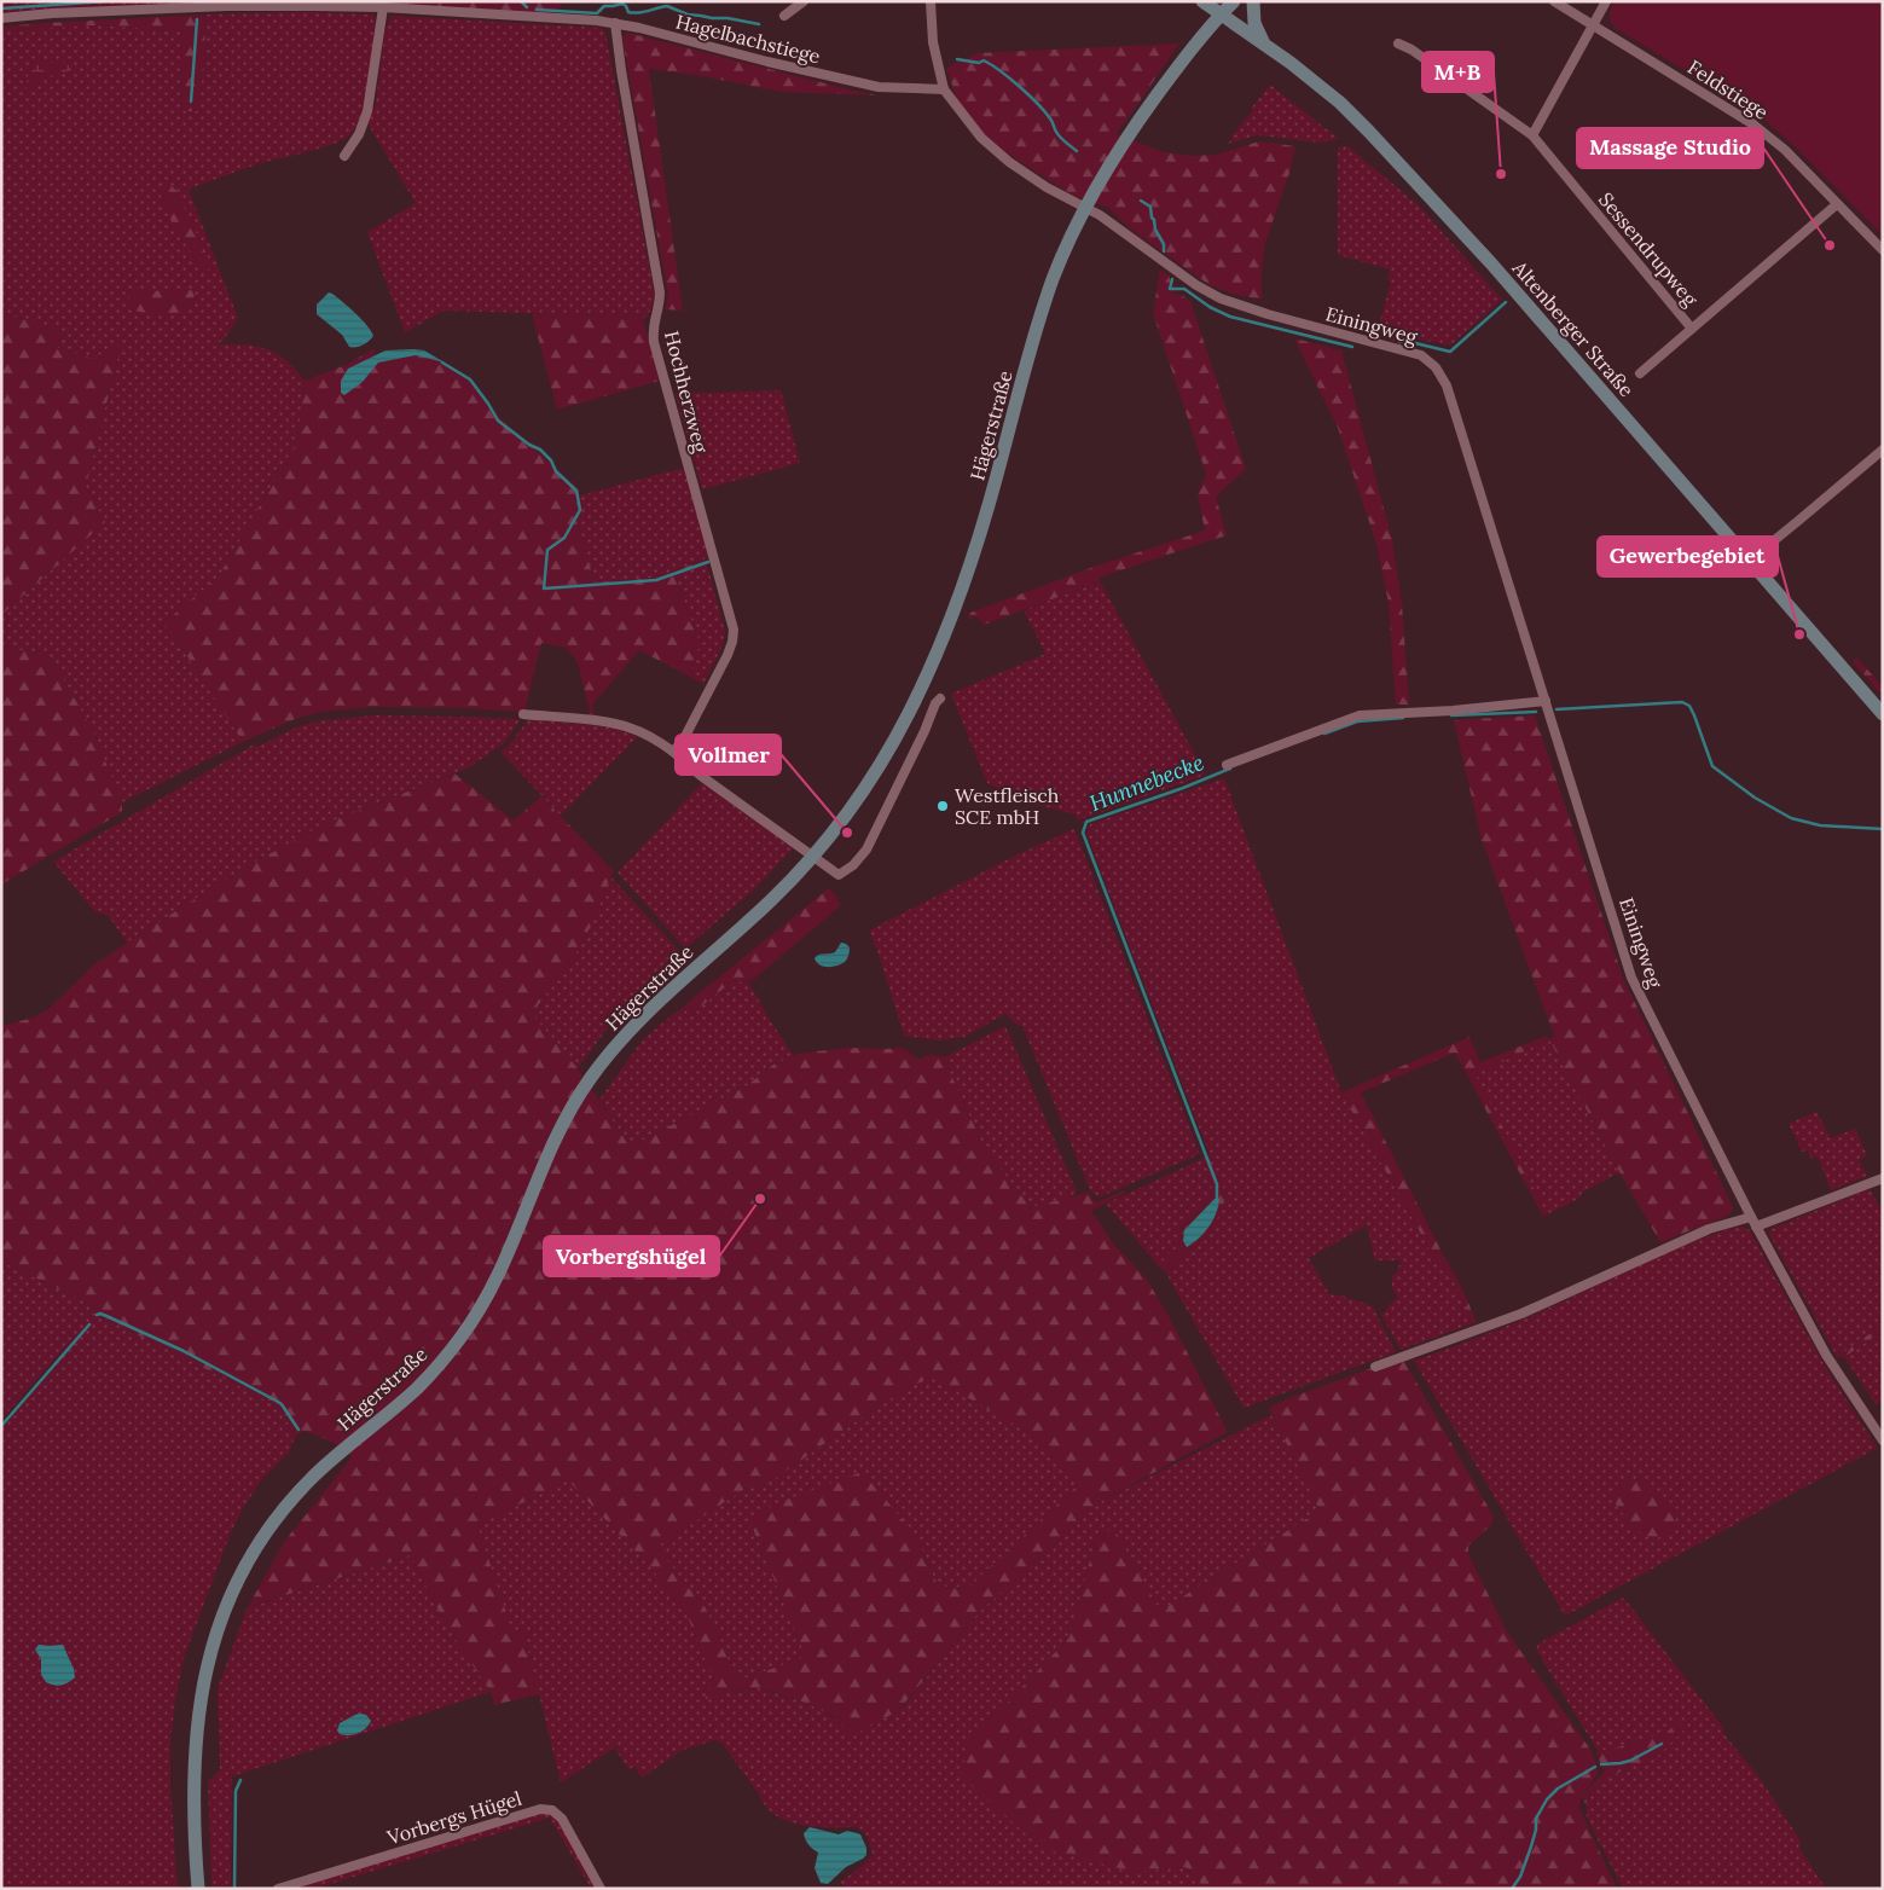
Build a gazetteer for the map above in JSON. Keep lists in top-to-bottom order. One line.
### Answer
{"streets":{"main road":["Altenberger Straße","Hägerstraße"],"street":["Hagelbachstiege","Feldstiege","Sessendrupweg","Einingweg","Hochherzweg","Vorbergs Hügel"]},"crossings":[["Hagelbachstiege","Einingweg"],["Hagelbachstiege","Hochherzweg"],["Feldstiege","Sessendrupweg"],["Einingweg","Hägerstraße"],["Altenberger Straße","Hägerstraße"]],"water":["Hunnebecke"],"places":["M+B","Massage Studio","Gewerbegebiet","Westfleisch SCE mbH","Vollmer","Vorbergshügel"]}
